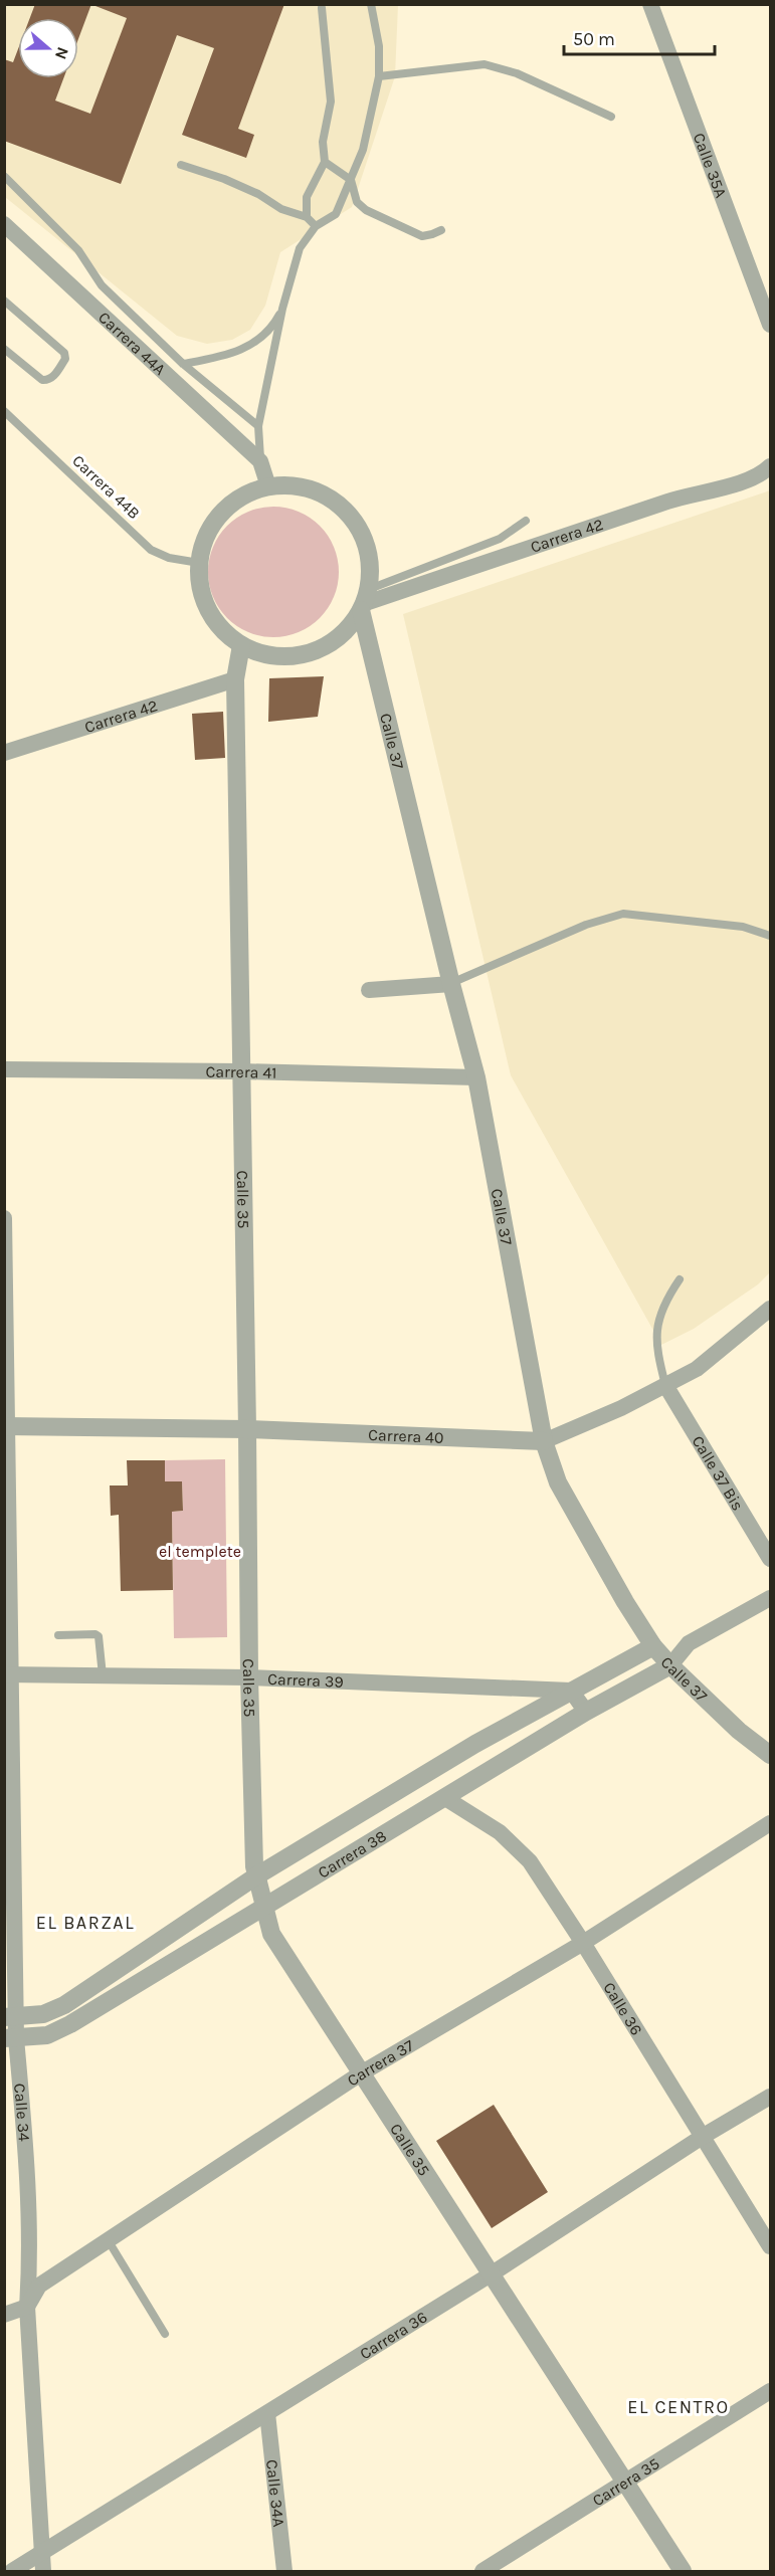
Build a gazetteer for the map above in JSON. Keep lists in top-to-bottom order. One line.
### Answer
{"streets":{"street":["Calle 35A","Carrera 44A","Carrera 42","Calle 37","Carrera 41","Calle 35","Carrera 40","Calle 37 Bis","Carrera 39","Carrera 38","Calle 36","Carrera 37","Calle 34","Carrera 36","Carrera 35","Calle 34A"],"lane":["Carrera 44B"]},"crossings":[["Carrera 44B","Carrera 42"],["Carrera 44B","Calle 37"],["Carrera 44B","Calle 35"],["Carrera 42","Calle 37"],["Carrera 42","Calle 35"],["Calle 37","Carrera 41"],["Calle 37","Calle 35"],["Calle 37","Carrera 40"],["Calle 37","Carrera 38"],["Carrera 41","Calle 35"],["Calle 35","Carrera 40"],["Calle 35","Carrera 39"],["Calle 35","Carrera 38"],["Calle 35","Carrera 37"],["Calle 35","Carrera 36"],["Calle 35","Carrera 35"],["Carrera 40","Calle 37 Bis"],["Carrera 40","Calle 34"],["Carrera 39","Carrera 38"],["Carrera 39","Calle 34"],["Carrera 38","Calle 36"],["Carrera 38","Calle 34"],["Calle 36","Carrera 37"],["Calle 36","Carrera 36"],["Carrera 37","Calle 34"],["Calle 34","Carrera 36"],["Carrera 36","Calle 34A"]],"districts":["EL BARZAL","EL CENTRO"],"parks":["el templete"],"scale_bar":"50 m","north":"right"}
